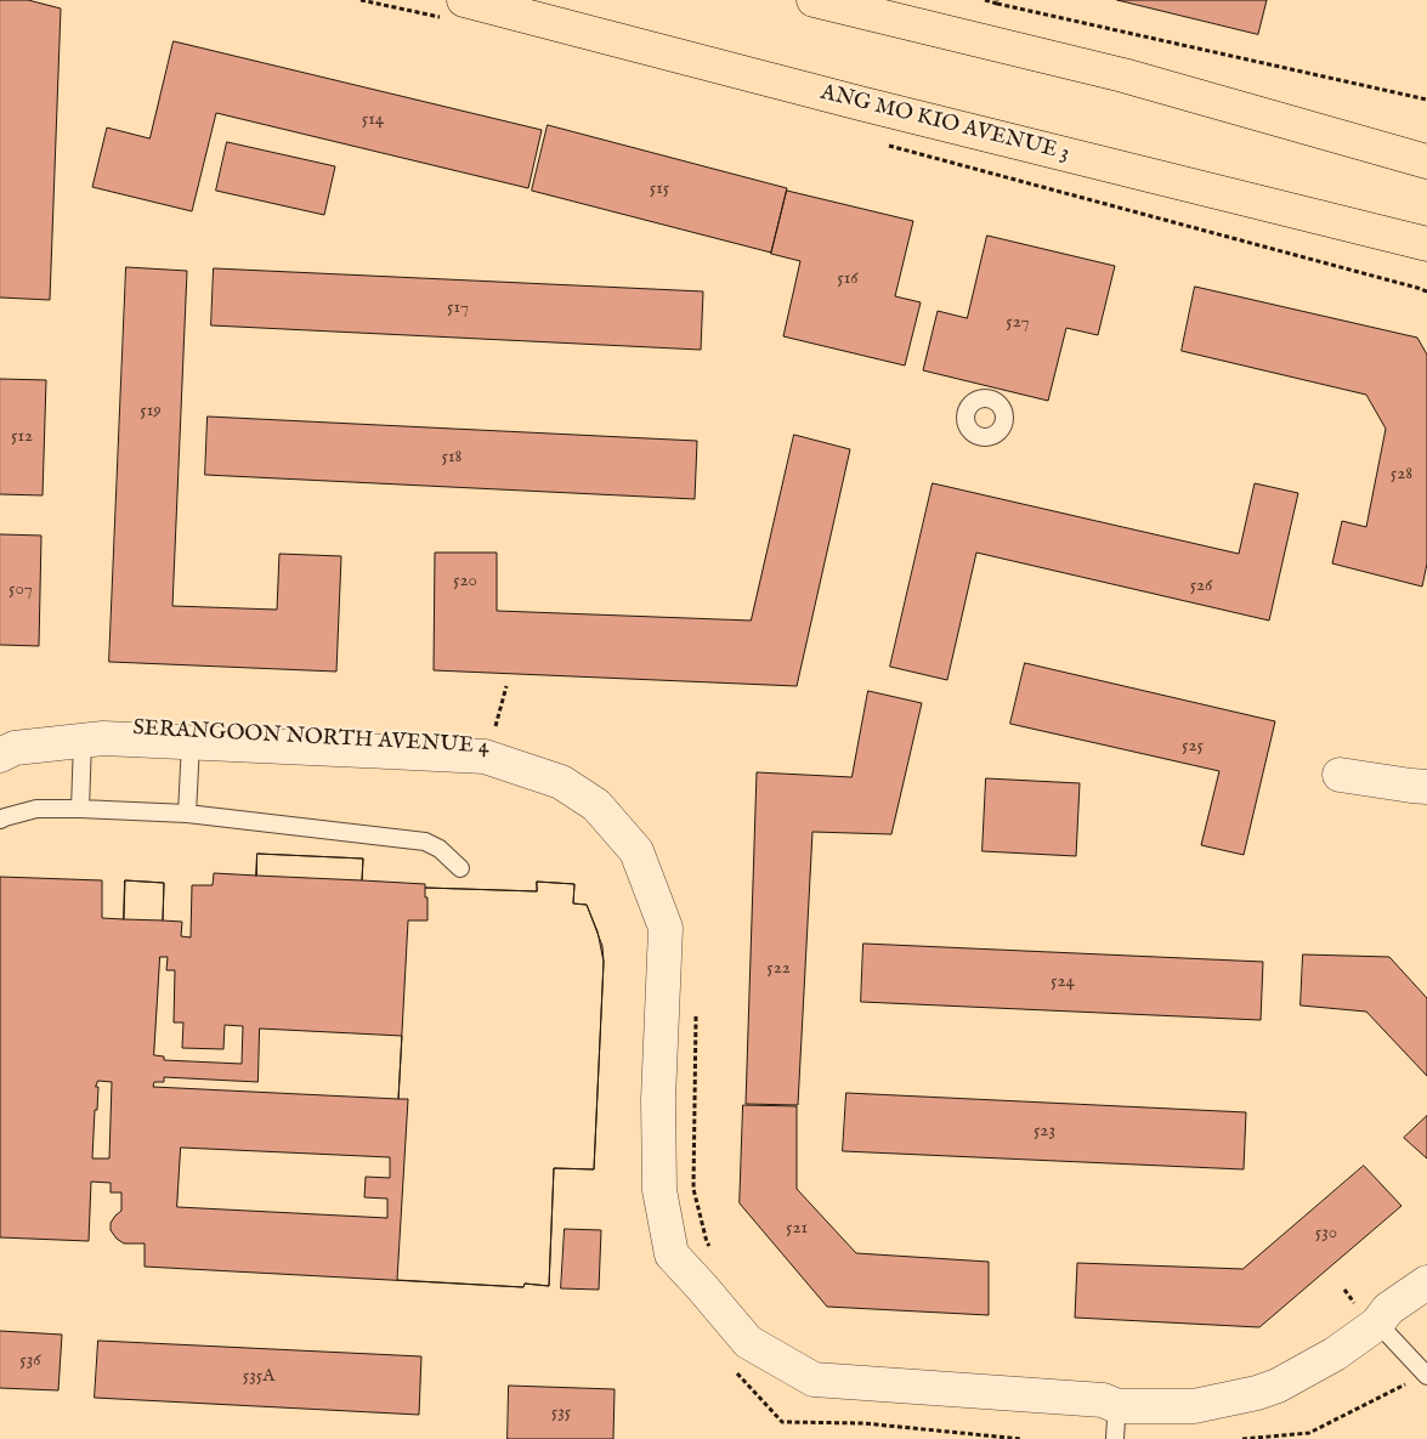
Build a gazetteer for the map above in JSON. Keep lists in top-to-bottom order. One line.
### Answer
{"streets":{"highway":["ANG MO KIO AVENUE 3"],"street":["SERANGOON NORTH AVENUE 4"]},"house_numbers":["514","515","516","517","527","519","512","518","528","520","526","507","525","522","524","523","521","530","536","535A","535"]}
